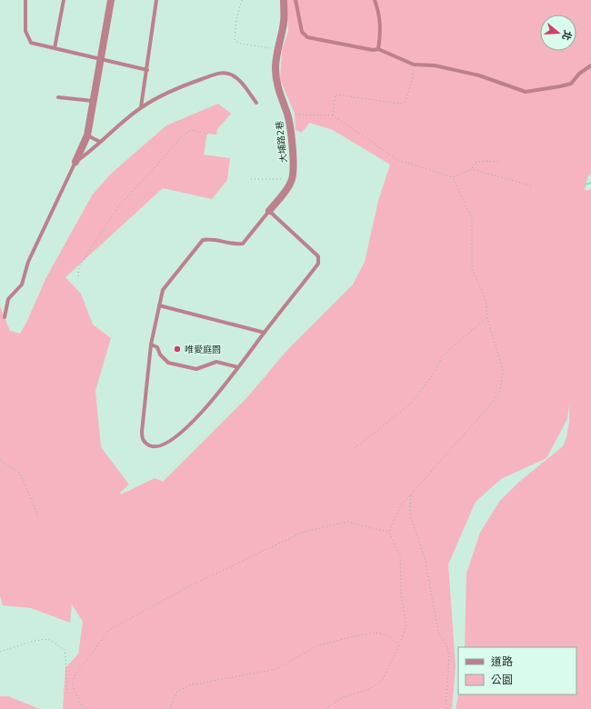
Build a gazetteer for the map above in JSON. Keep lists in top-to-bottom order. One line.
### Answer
{"streets":{"street":["大埔路2巷"]},"places":["唯愛庭園"],"legend":["道路","公園"],"north":"right"}
